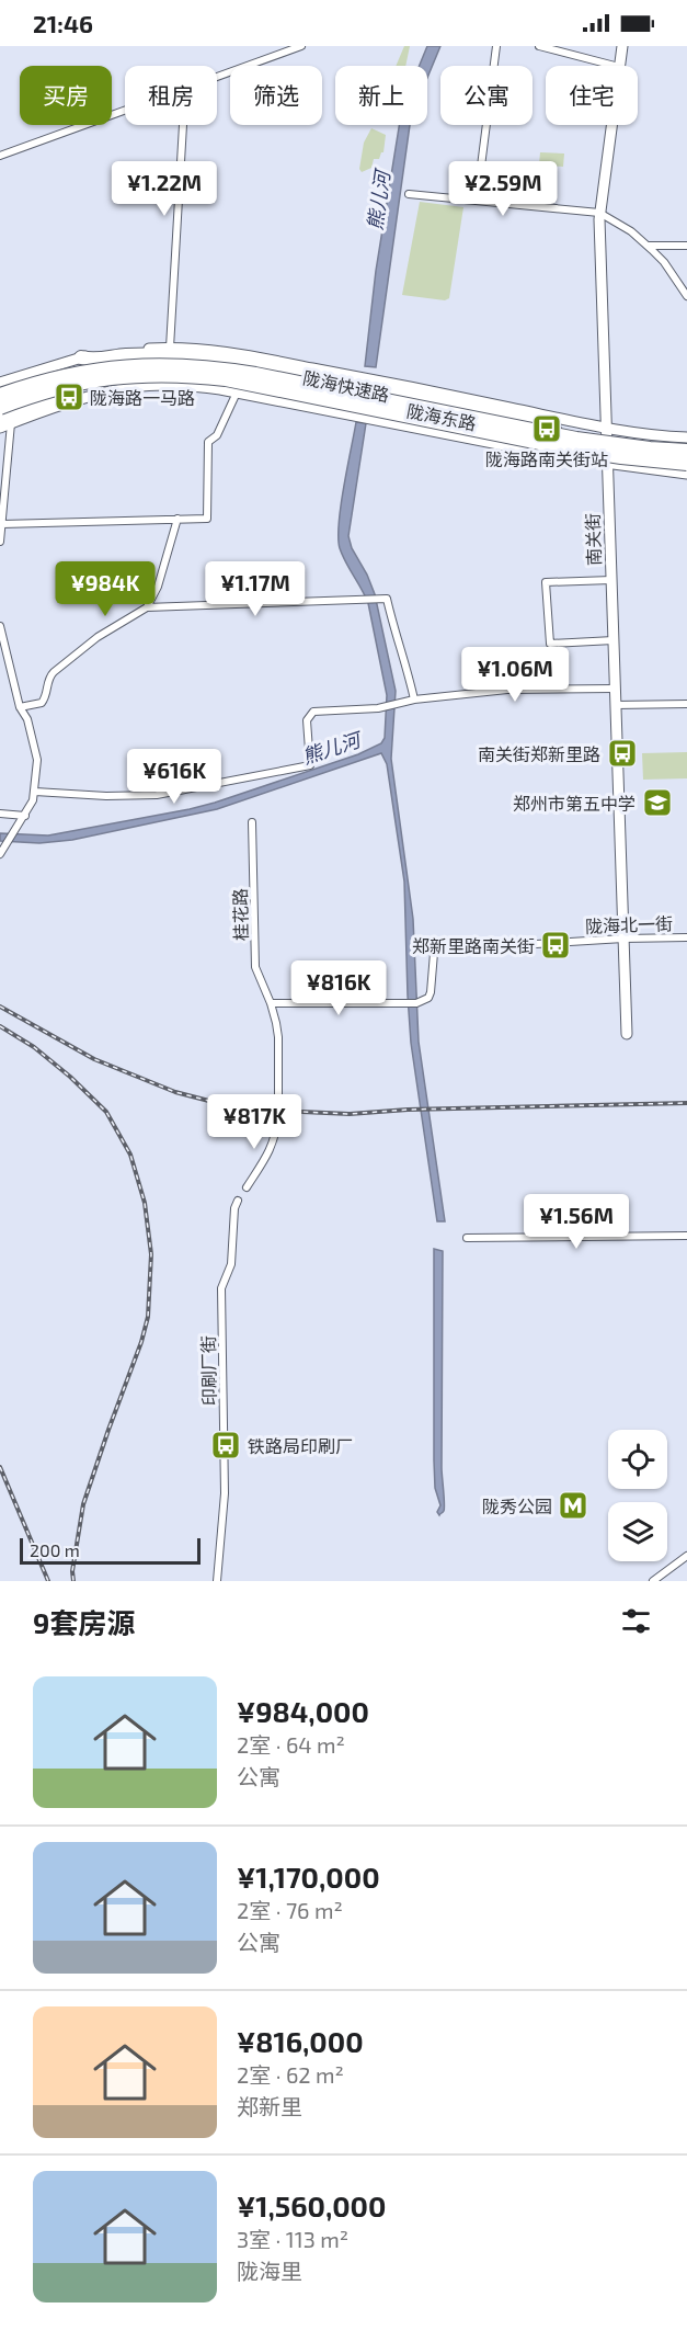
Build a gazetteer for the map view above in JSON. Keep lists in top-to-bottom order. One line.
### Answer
{"streets":{"highway":["陇海快速路"],"street":["陇海东路","南关街","桂花路","陇海北一街","印刷厂街"]},"crossings":[["陇海东路","南关街"],["南关街","陇海北一街"],["桂花路","陇海北一街"]],"water":["熊儿河"],"places":{"bus stop":["陇海路一马路","陇海路南关街站","南关街郑新里路","郑新里路南关街","铁路局印刷厂"],"school or university":["郑州市第五中学"],"metro station":["陇秀公园"]},"scale_bar":"200 m","page":{"status":"21:46","chip":["买房","租房","筛选","新上","公寓","住宅"],"price":["¥1.22M","¥2.59M","¥984K","¥1.17M","¥1.06M","¥616K","¥816K","¥817K","¥1.56M"],"scale":"200 m","heading":"9套房源","list":[{"name":"¥984,000","note":"2室 · 64 m² · 公寓"},{"name":"¥1,170,000","note":"2室 · 76 m² · 公寓"},{"name":"¥816,000","note":"2室 · 62 m² · 郑新里"},{"name":"¥1,560,000","note":"3室 · 113 m² · 陇海里"}]}}
